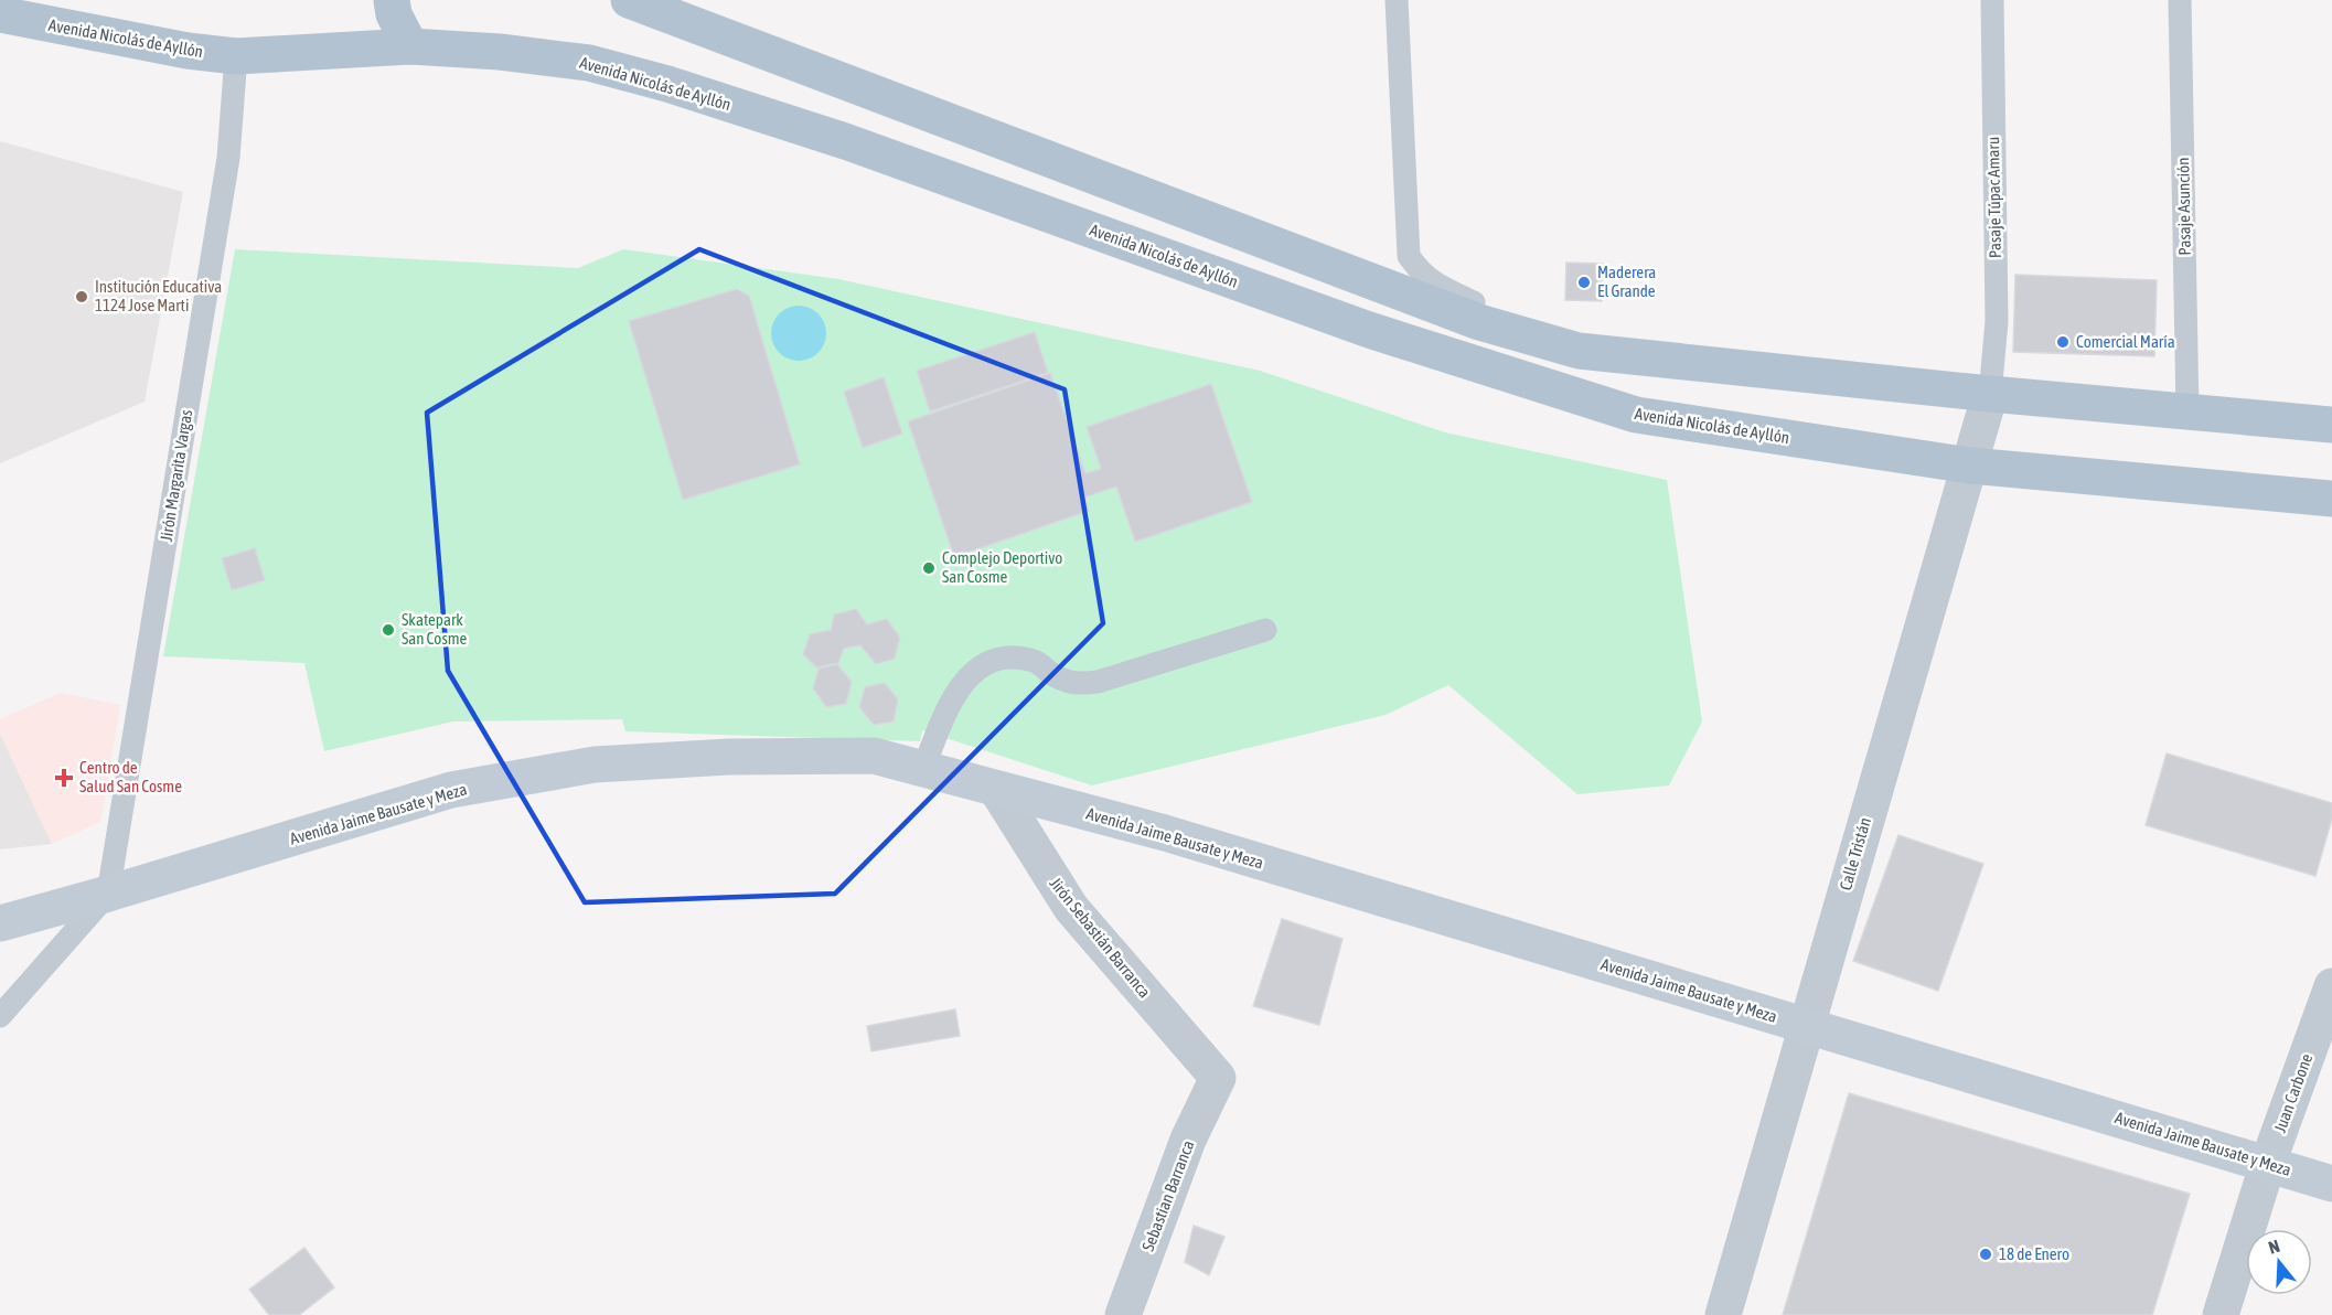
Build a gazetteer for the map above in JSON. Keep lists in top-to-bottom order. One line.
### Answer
{"streets":{"main road":["Avenida Nicolás de Ayllón"],"street":["Avenida Jaime Bausate y Meza","Calle Tristán","Jirón Sebastián Barranca","Juan Carbone","Sebastian Barranca"],"lane":["Pasaje Túpac Amaru","Pasaje Asunción","Jirón Margarita Vargas"]},"crossings":[["Avenida Nicolás de Ayllón","Jirón Margarita Vargas"],["Avenida Nicolás de Ayllón","Calle Tristán"],["Pasaje Túpac Amaru","Calle Tristán"],["Jirón Margarita Vargas","Avenida Jaime Bausate y Meza"],["Avenida Jaime Bausate y Meza","Calle Tristán"],["Avenida Jaime Bausate y Meza","Jirón Sebastián Barranca"],["Avenida Jaime Bausate y Meza","Juan Carbone"],["Jirón Sebastián Barranca","Sebastian Barranca"]],"places":{"other":["Maderera El Grande","Institución Educativa 1124 Jose Marti","Comercial María","Complejo Deportivo San Cosme","Skatepark San Cosme","18 de Enero"],"health":["Centro de Salud San Cosme"]},"north":"top"}
